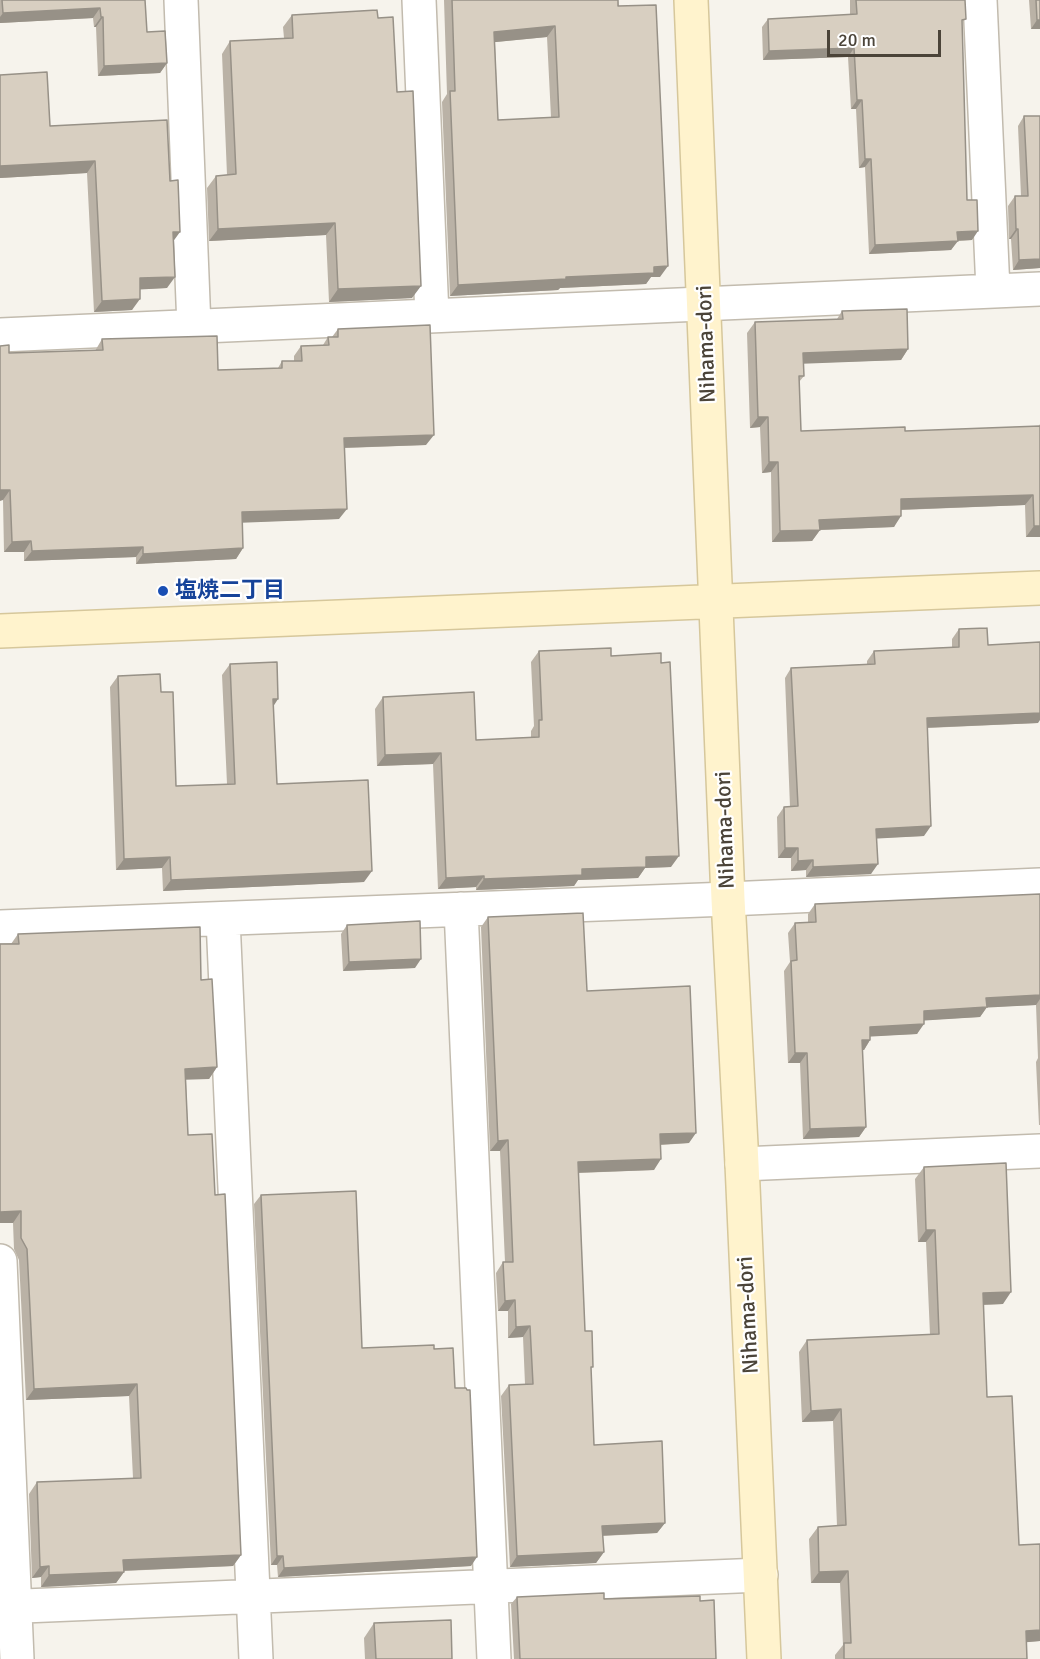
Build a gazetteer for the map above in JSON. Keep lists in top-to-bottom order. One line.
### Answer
{"streets":{"street":["Nihama-dori"]},"places":["塩焼二丁目"],"scale_bar":"20 m"}
